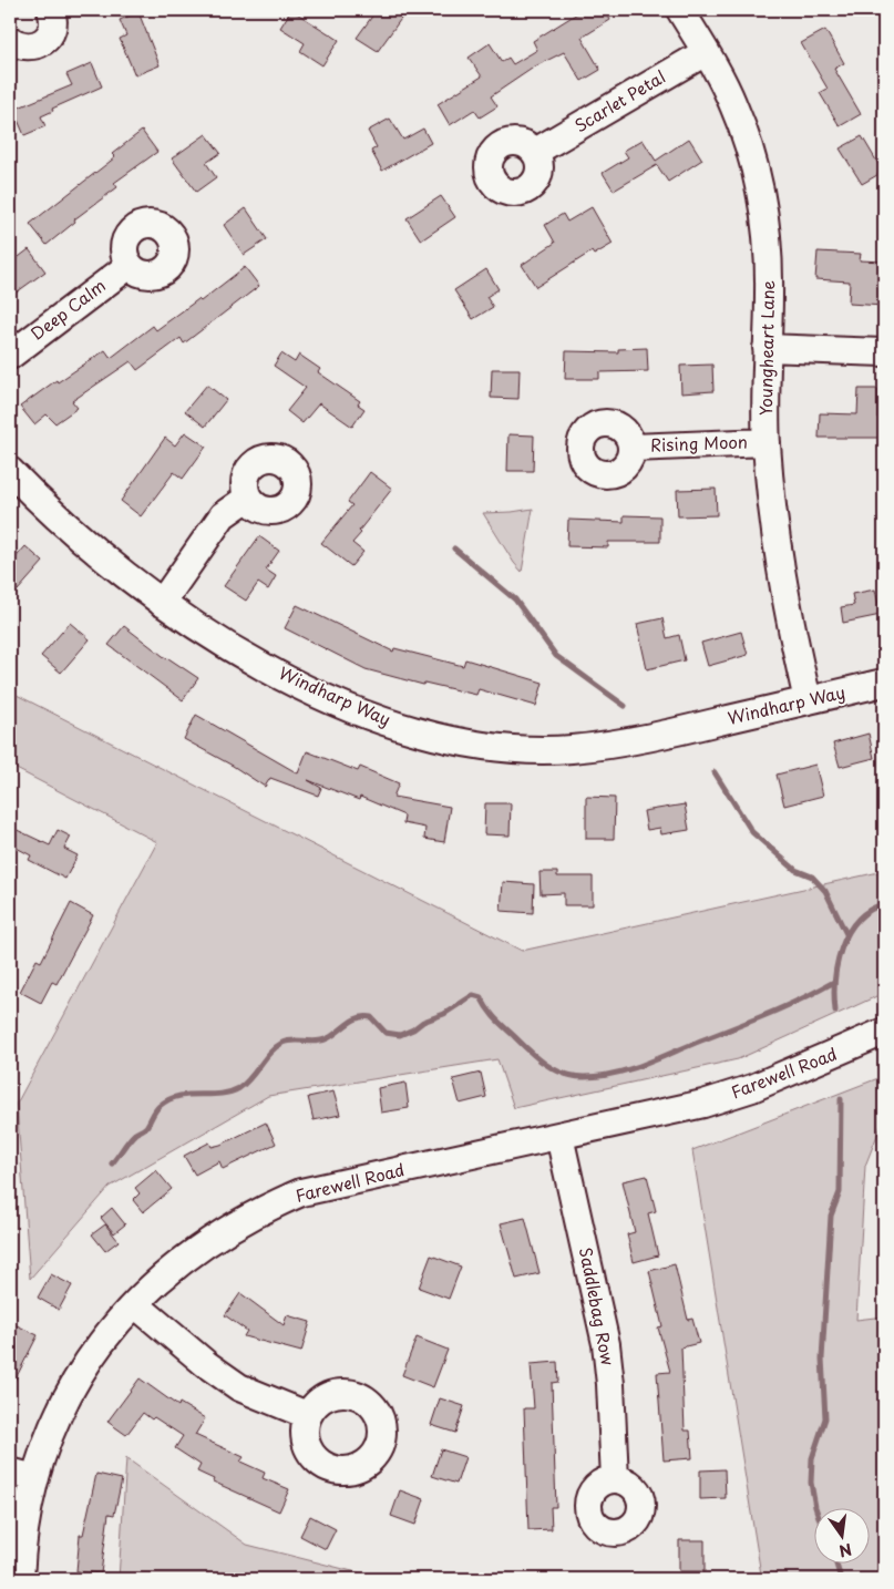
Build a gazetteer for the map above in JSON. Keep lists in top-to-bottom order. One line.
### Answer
{"streets":{"street":["Scarlet Petal","Deep Calm","Youngheart Lane","Rising Moon","Windharp Way","Farewell Road","Saddlebag Row"]},"crossings":[["Scarlet Petal","Youngheart Lane"],["Youngheart Lane","Rising Moon"],["Youngheart Lane","Windharp Way"],["Farewell Road","Saddlebag Row"]],"north":"bottom"}
